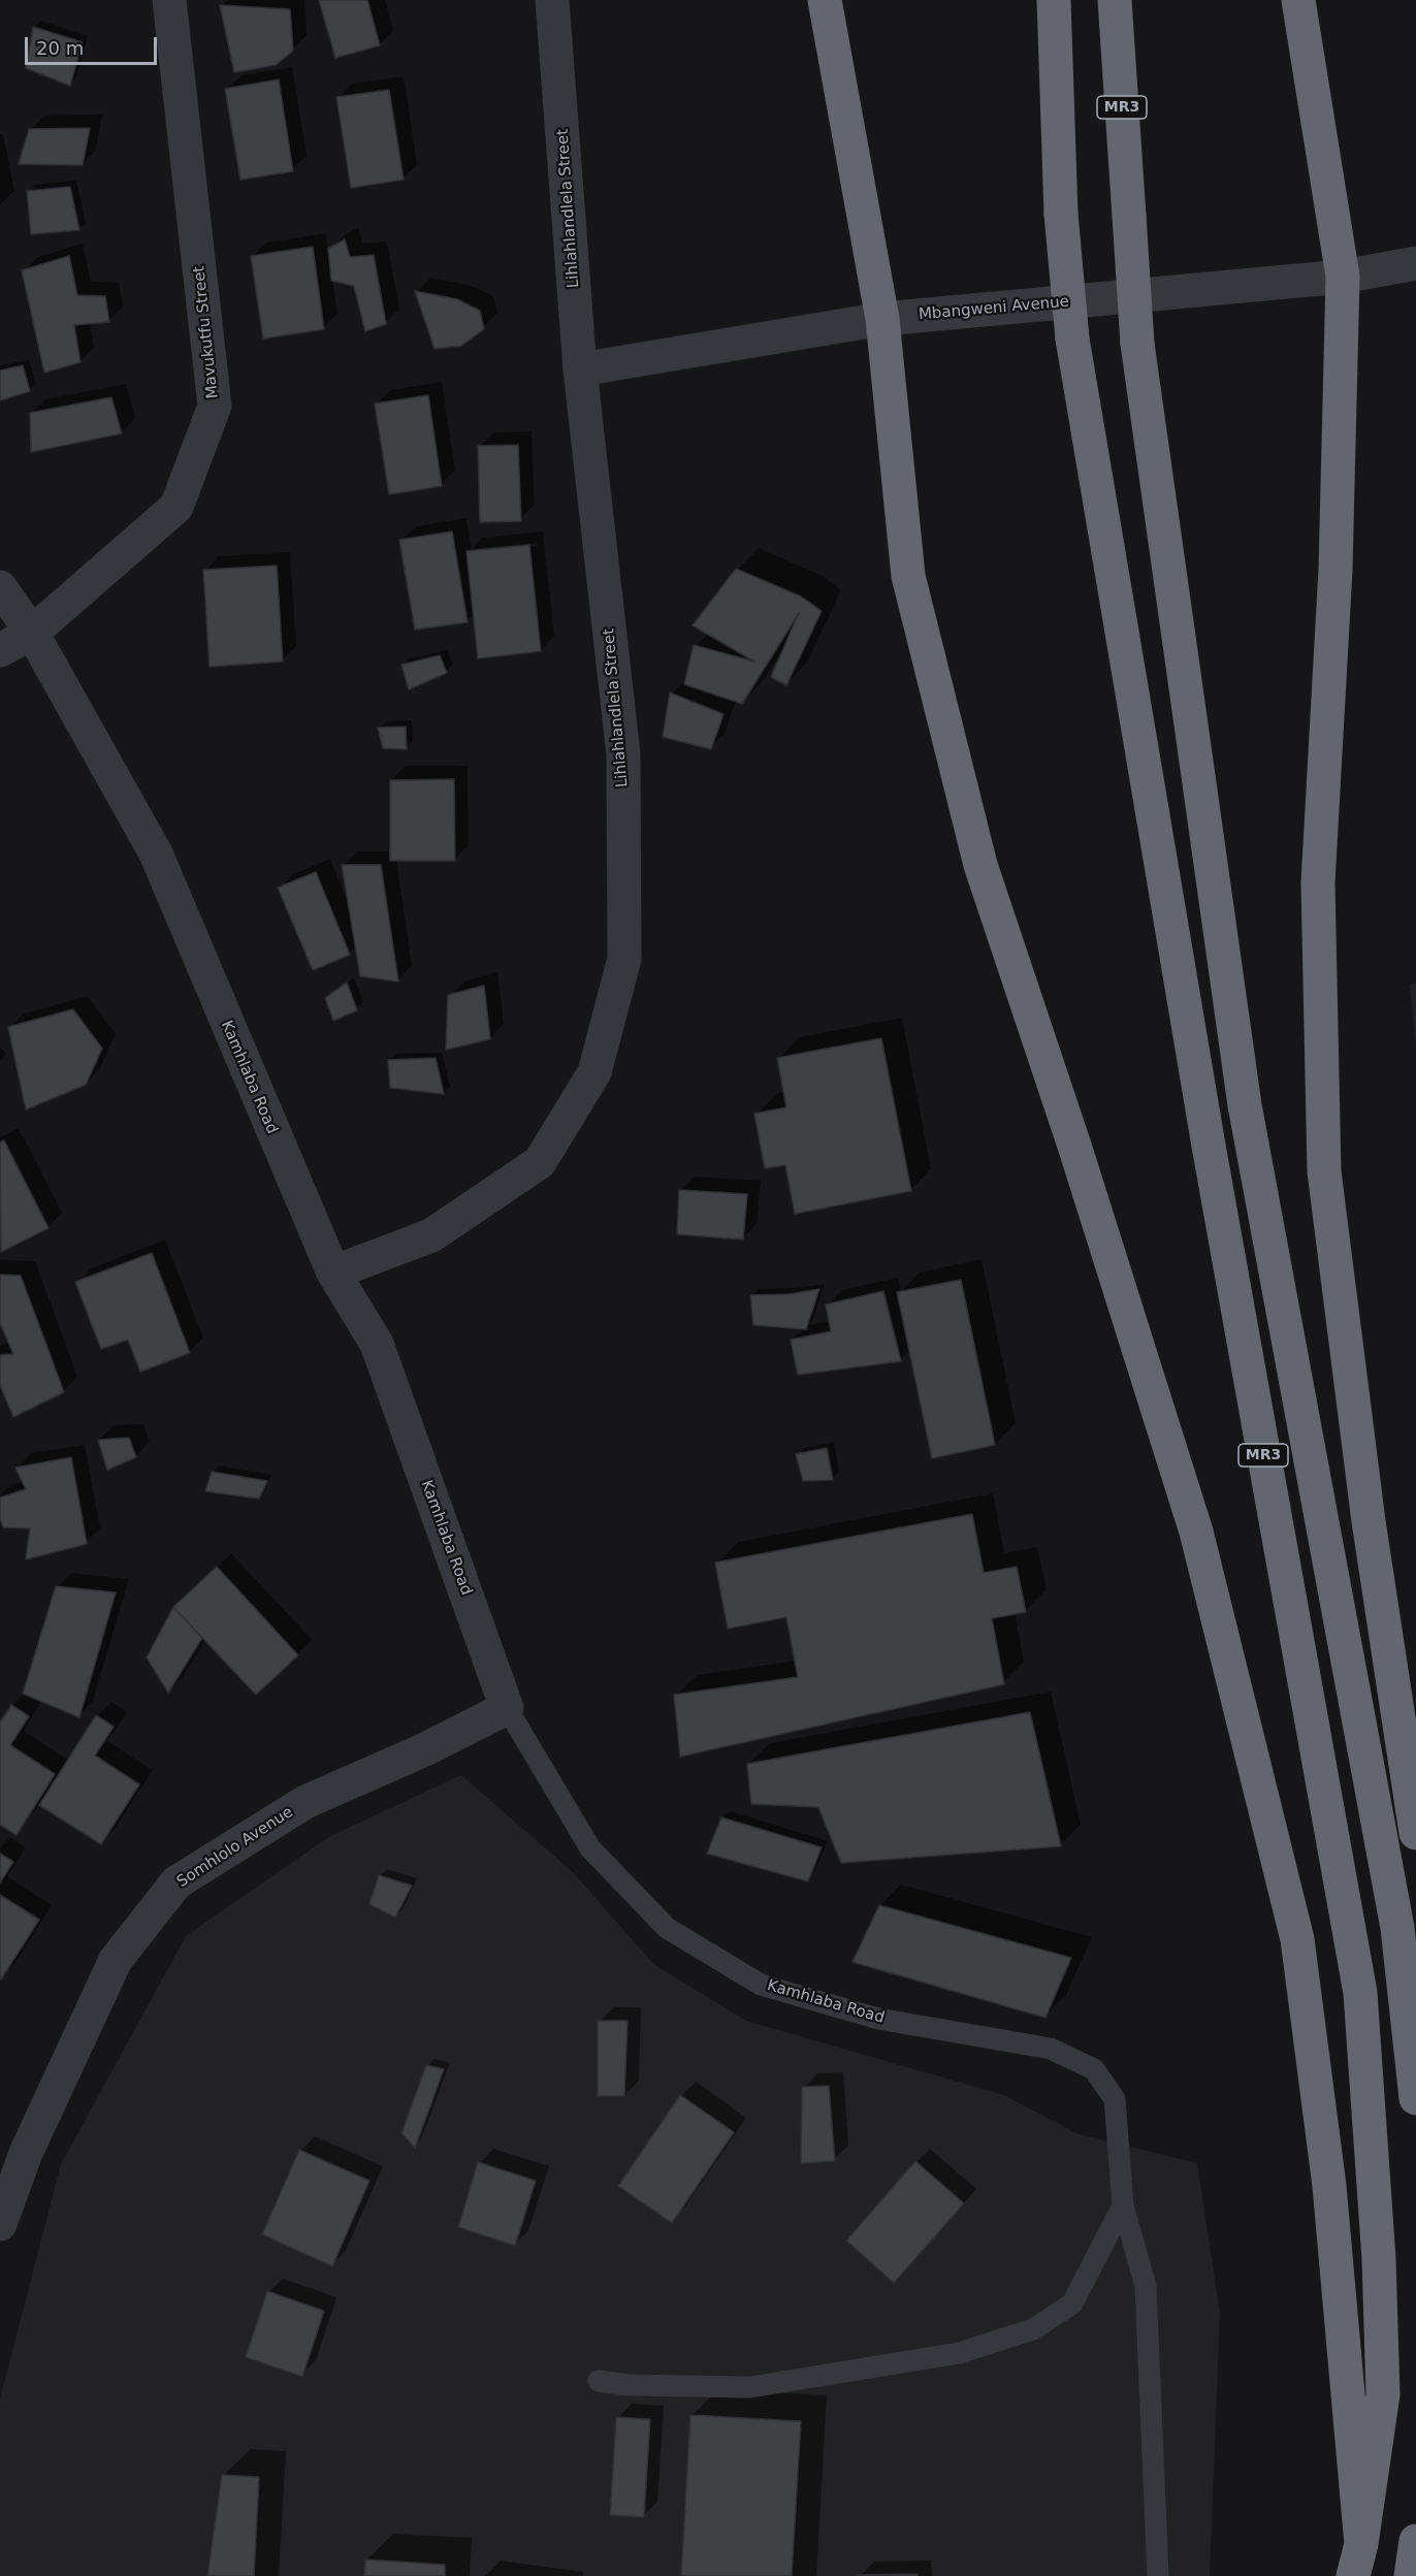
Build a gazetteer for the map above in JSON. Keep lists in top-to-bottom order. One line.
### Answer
{"streets":{"highway":["MR3"],"street":["Lihlahlandlela Street","Mbangweni Avenue","Mavukutfu Street","Kamhlaba Road","Somhlolo Avenue"]},"crossings":[["Lihlahlandlela Street","Mbangweni Avenue"],["Lihlahlandlela Street","Kamhlaba Road"],["Mavukutfu Street","Kamhlaba Road"],["Kamhlaba Road","Somhlolo Avenue"]],"scale_bar":"20 m"}
